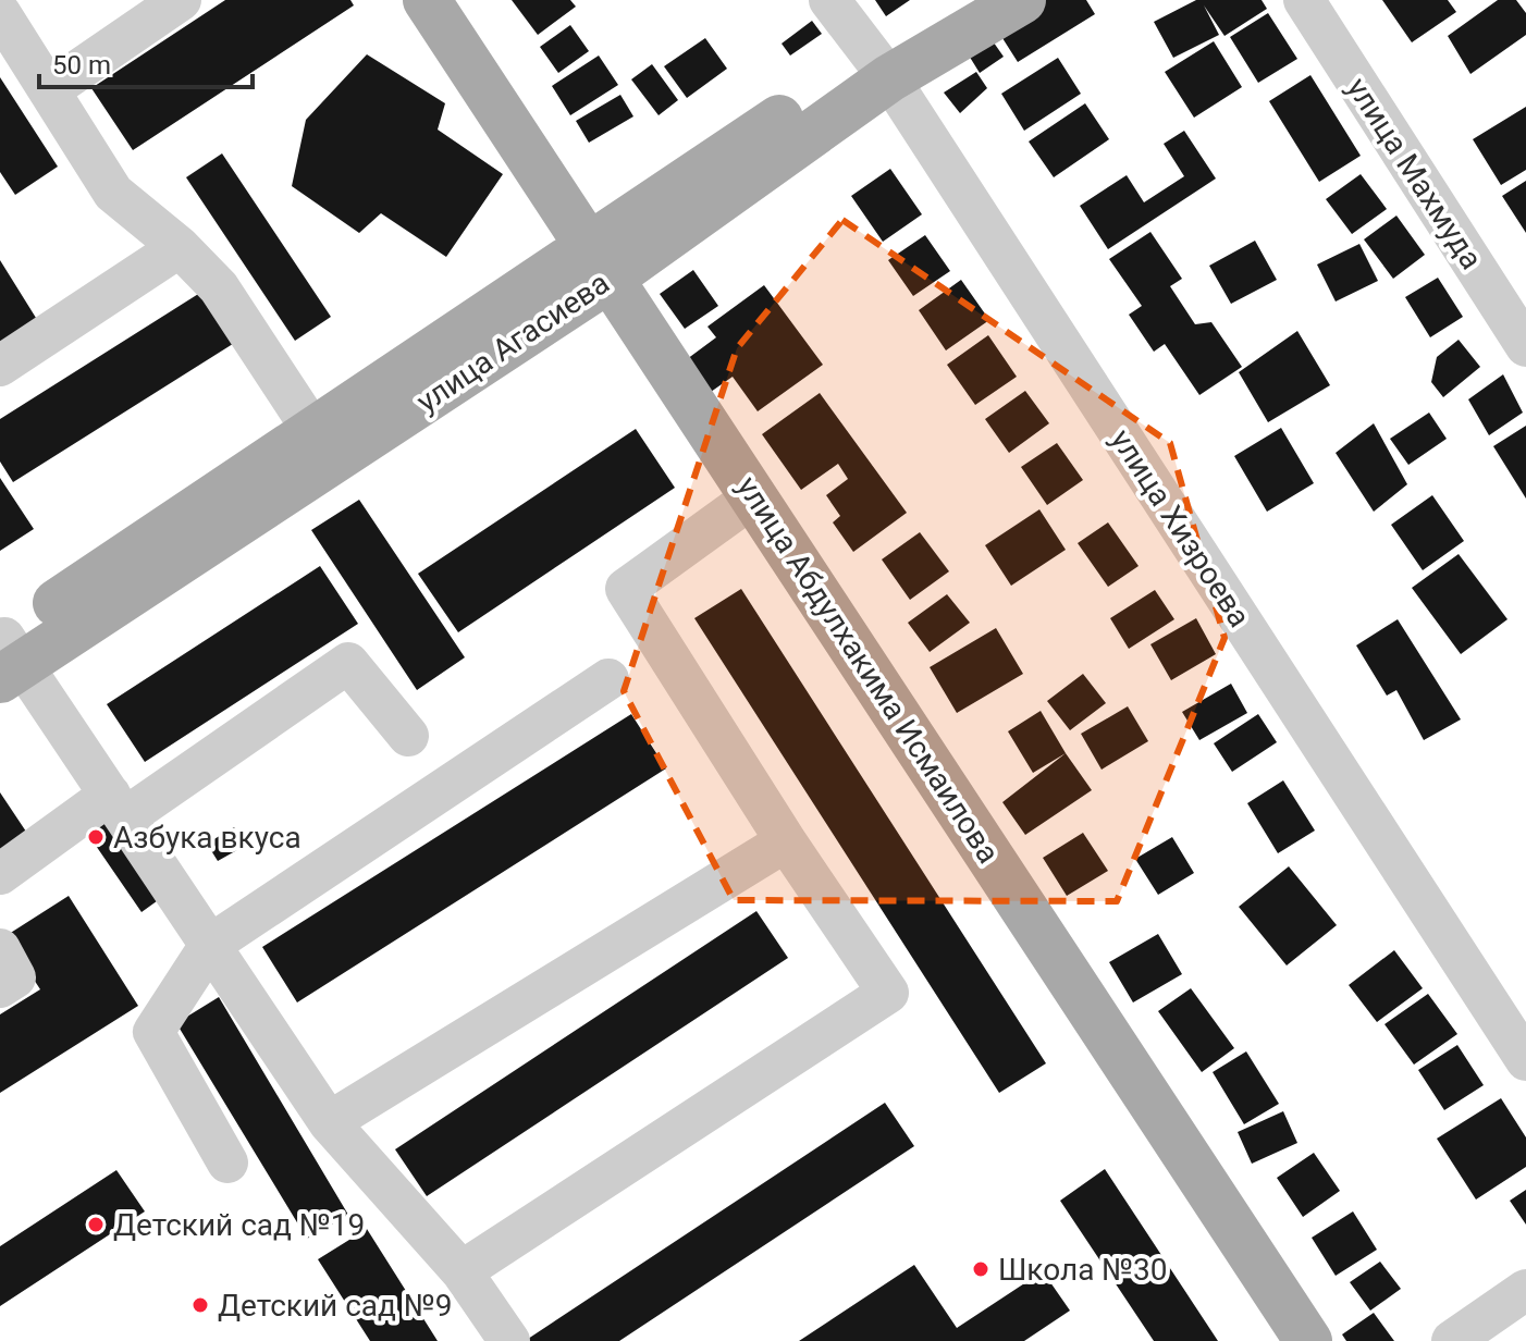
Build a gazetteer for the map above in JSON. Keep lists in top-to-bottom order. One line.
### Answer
{"streets":{"main road":["улица Агасиева","улица Абдулхакима Исмаилова"],"street":["улица Махмуда","улица Хизроева"]},"crossings":[["улица Агасиева","улица Хизроева"],["улица Агасиева","улица Абдулхакима Исмаилова"]],"places":["Азбука вкуса","Детский сад №19","Школа №30","Детский сад №9"],"scale_bar":"50 m"}
